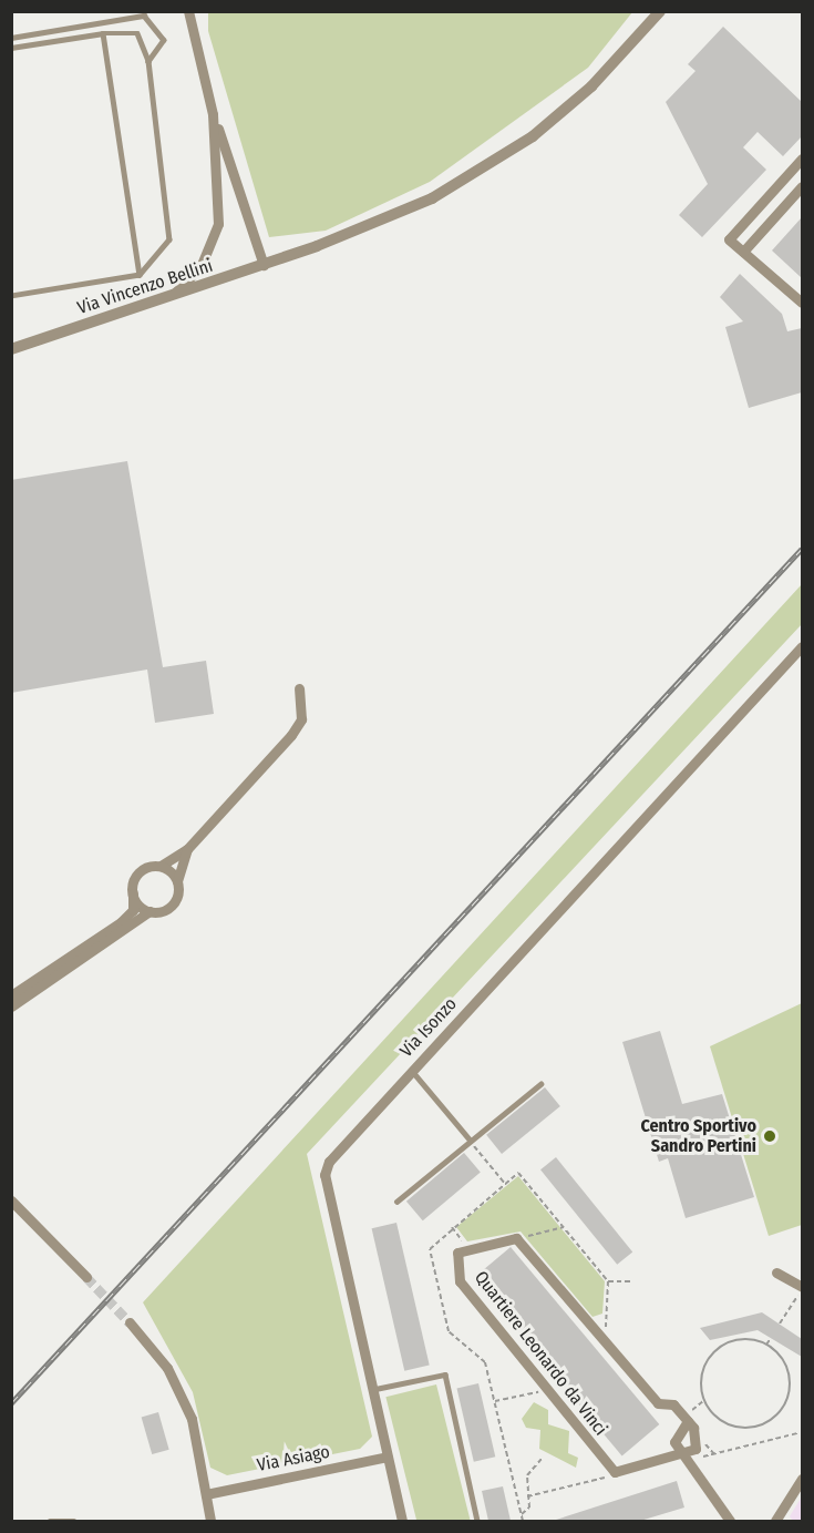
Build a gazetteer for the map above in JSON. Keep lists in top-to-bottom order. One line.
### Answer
{"streets":{"street":["Via Vincenzo Bellini","Via Isonzo","Quartiere Leonardo da Vinci","Via Asiago"]},"crossings":[["Via Isonzo","Via Asiago"]],"places":["Centro Sportivo Sandro Pertini"]}
